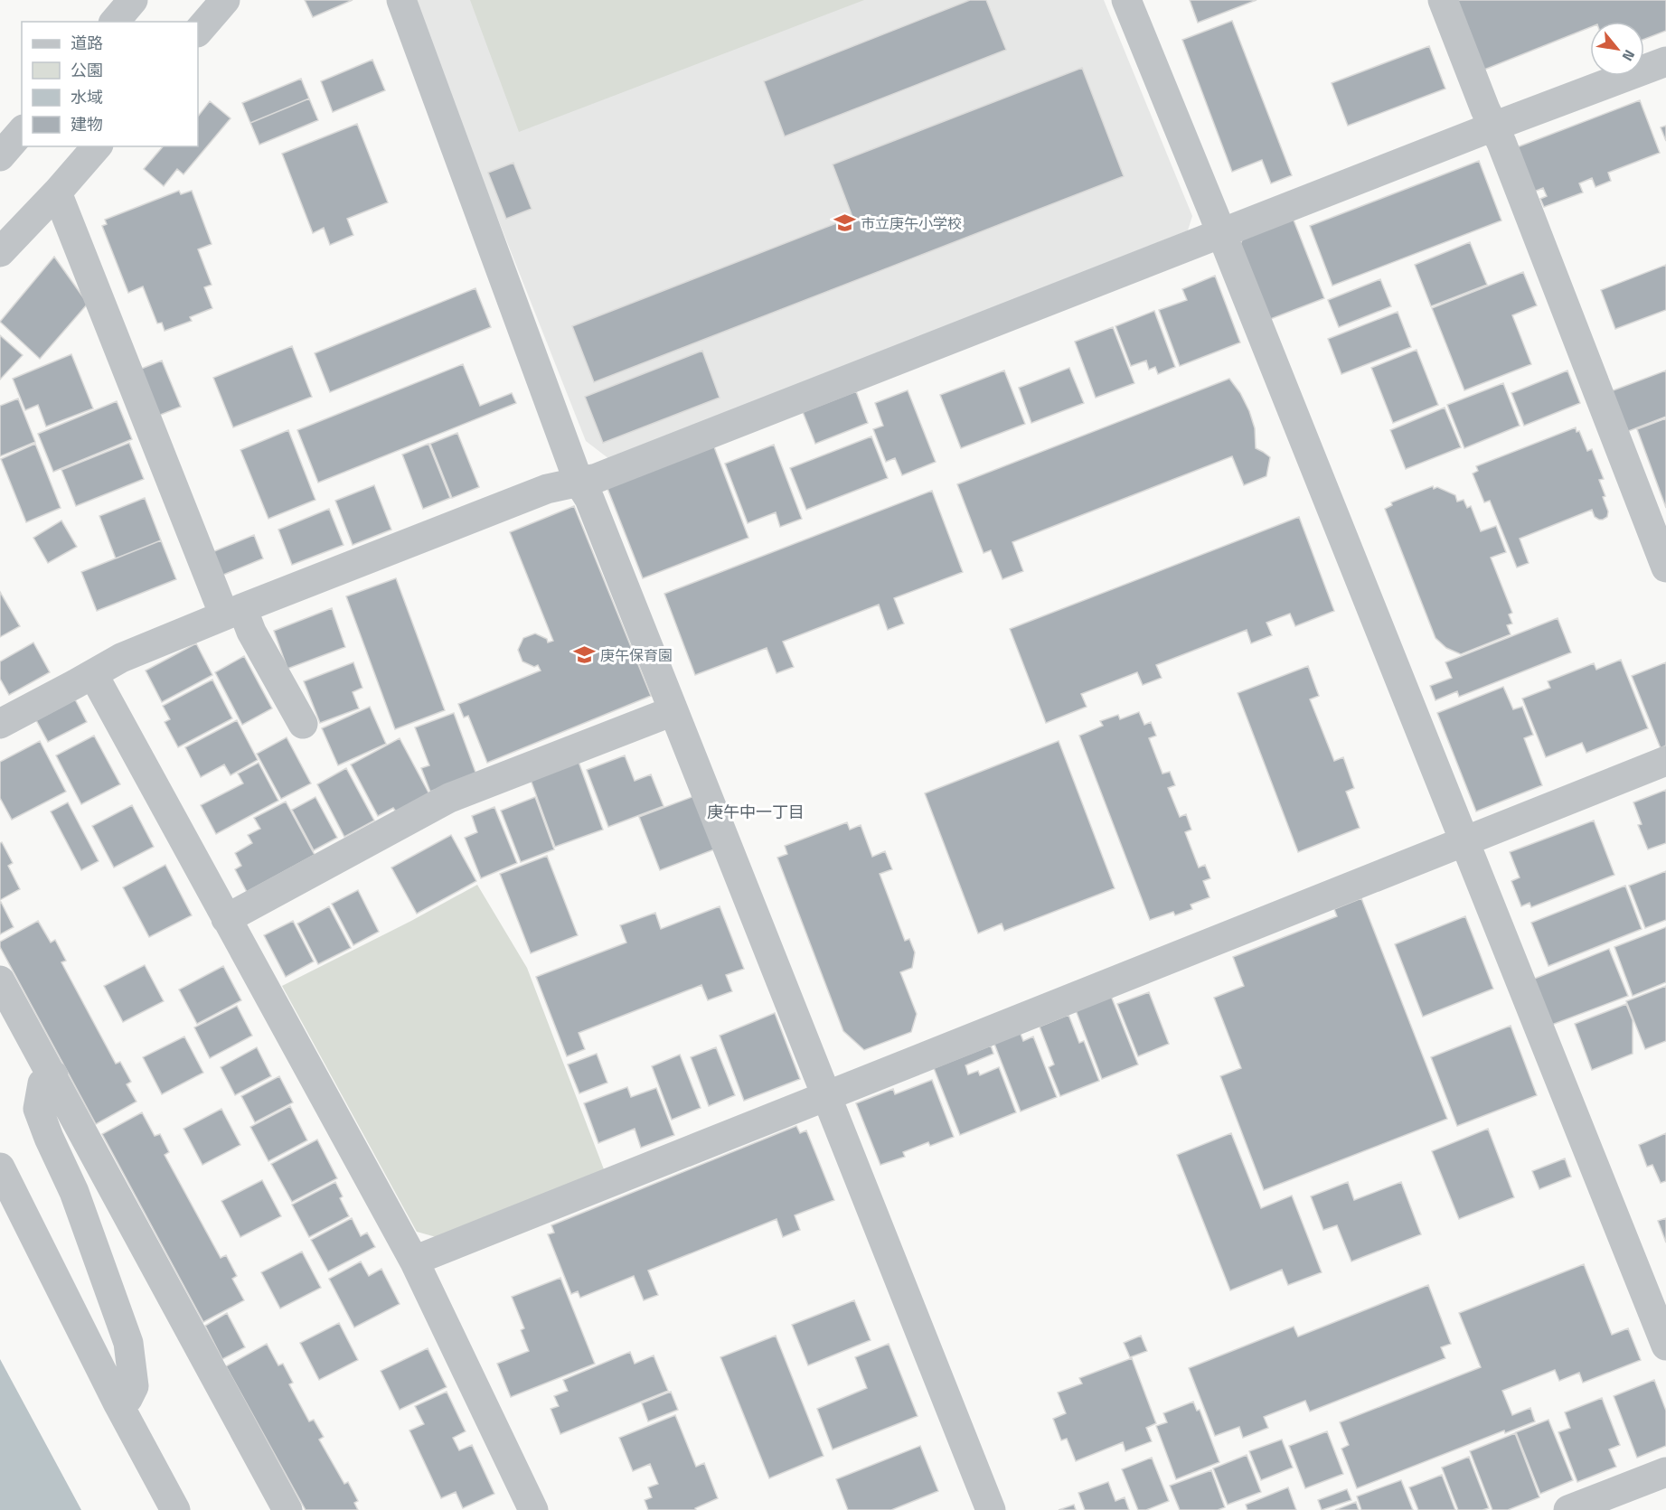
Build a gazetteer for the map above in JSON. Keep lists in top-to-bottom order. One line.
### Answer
{"districts":["庚午中一丁目"],"places":{"school or university":["市立庚午小学校","庚午保育園"]},"legend":["道路","公園","水域","建物"],"north":"bottom right"}
